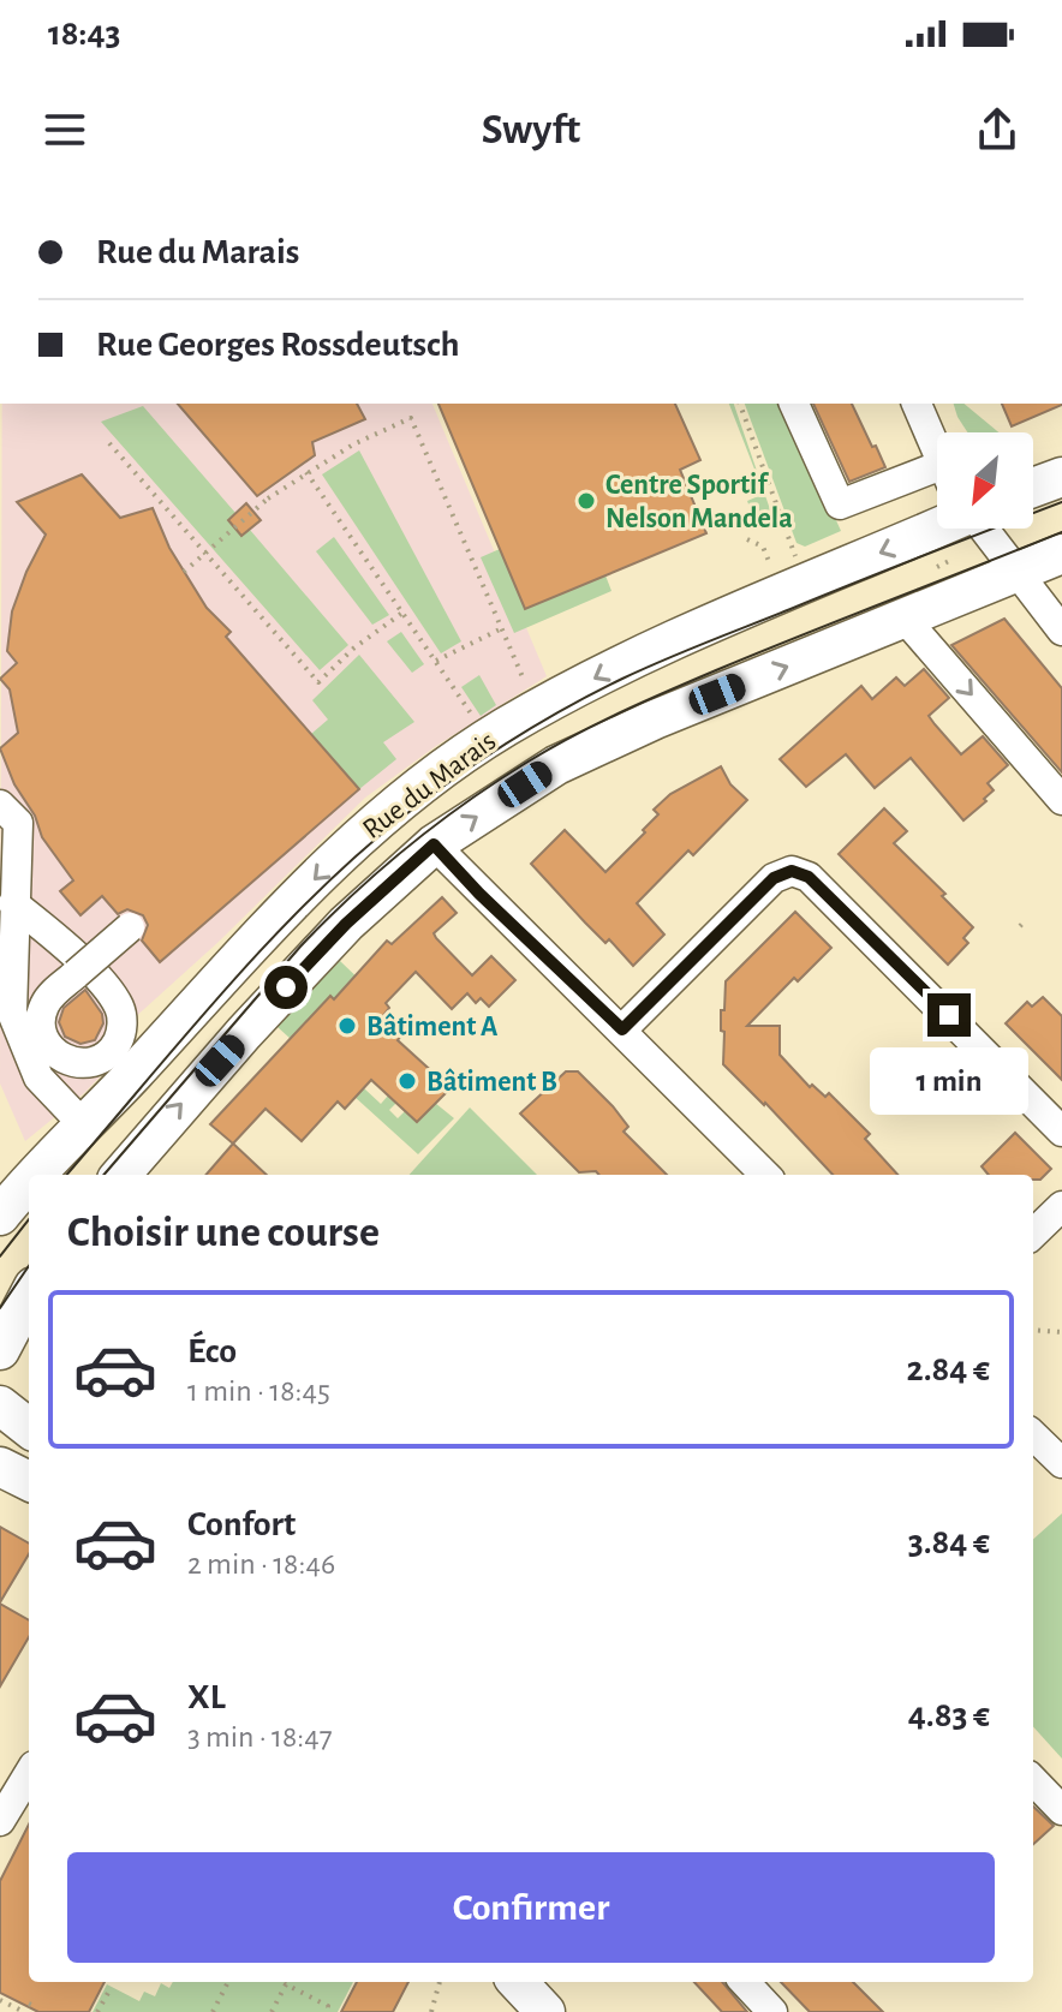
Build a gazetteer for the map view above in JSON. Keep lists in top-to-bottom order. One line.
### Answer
{"streets":{"main road":["Rue du Marais"]},"places":["Centre Sportif Nelson Mandela","Bâtiment A","Bâtiment B"],"north":"bottom left","page":{"status":"18:43","header":"Swyft","banner":["Rue du Marais","Rue Georges Rossdeutsch"],"bubble":"1 min","heading":"Choisir une course","list":[{"name":"Éco","note":"1 min · 18:45","value":"2.84 €"},{"name":"Confort","note":"2 min · 18:46","value":"3.84 €"},{"name":"XL","note":"3 min · 18:47","value":"4.83 €"}],"buttons":"Confirmer"}}
